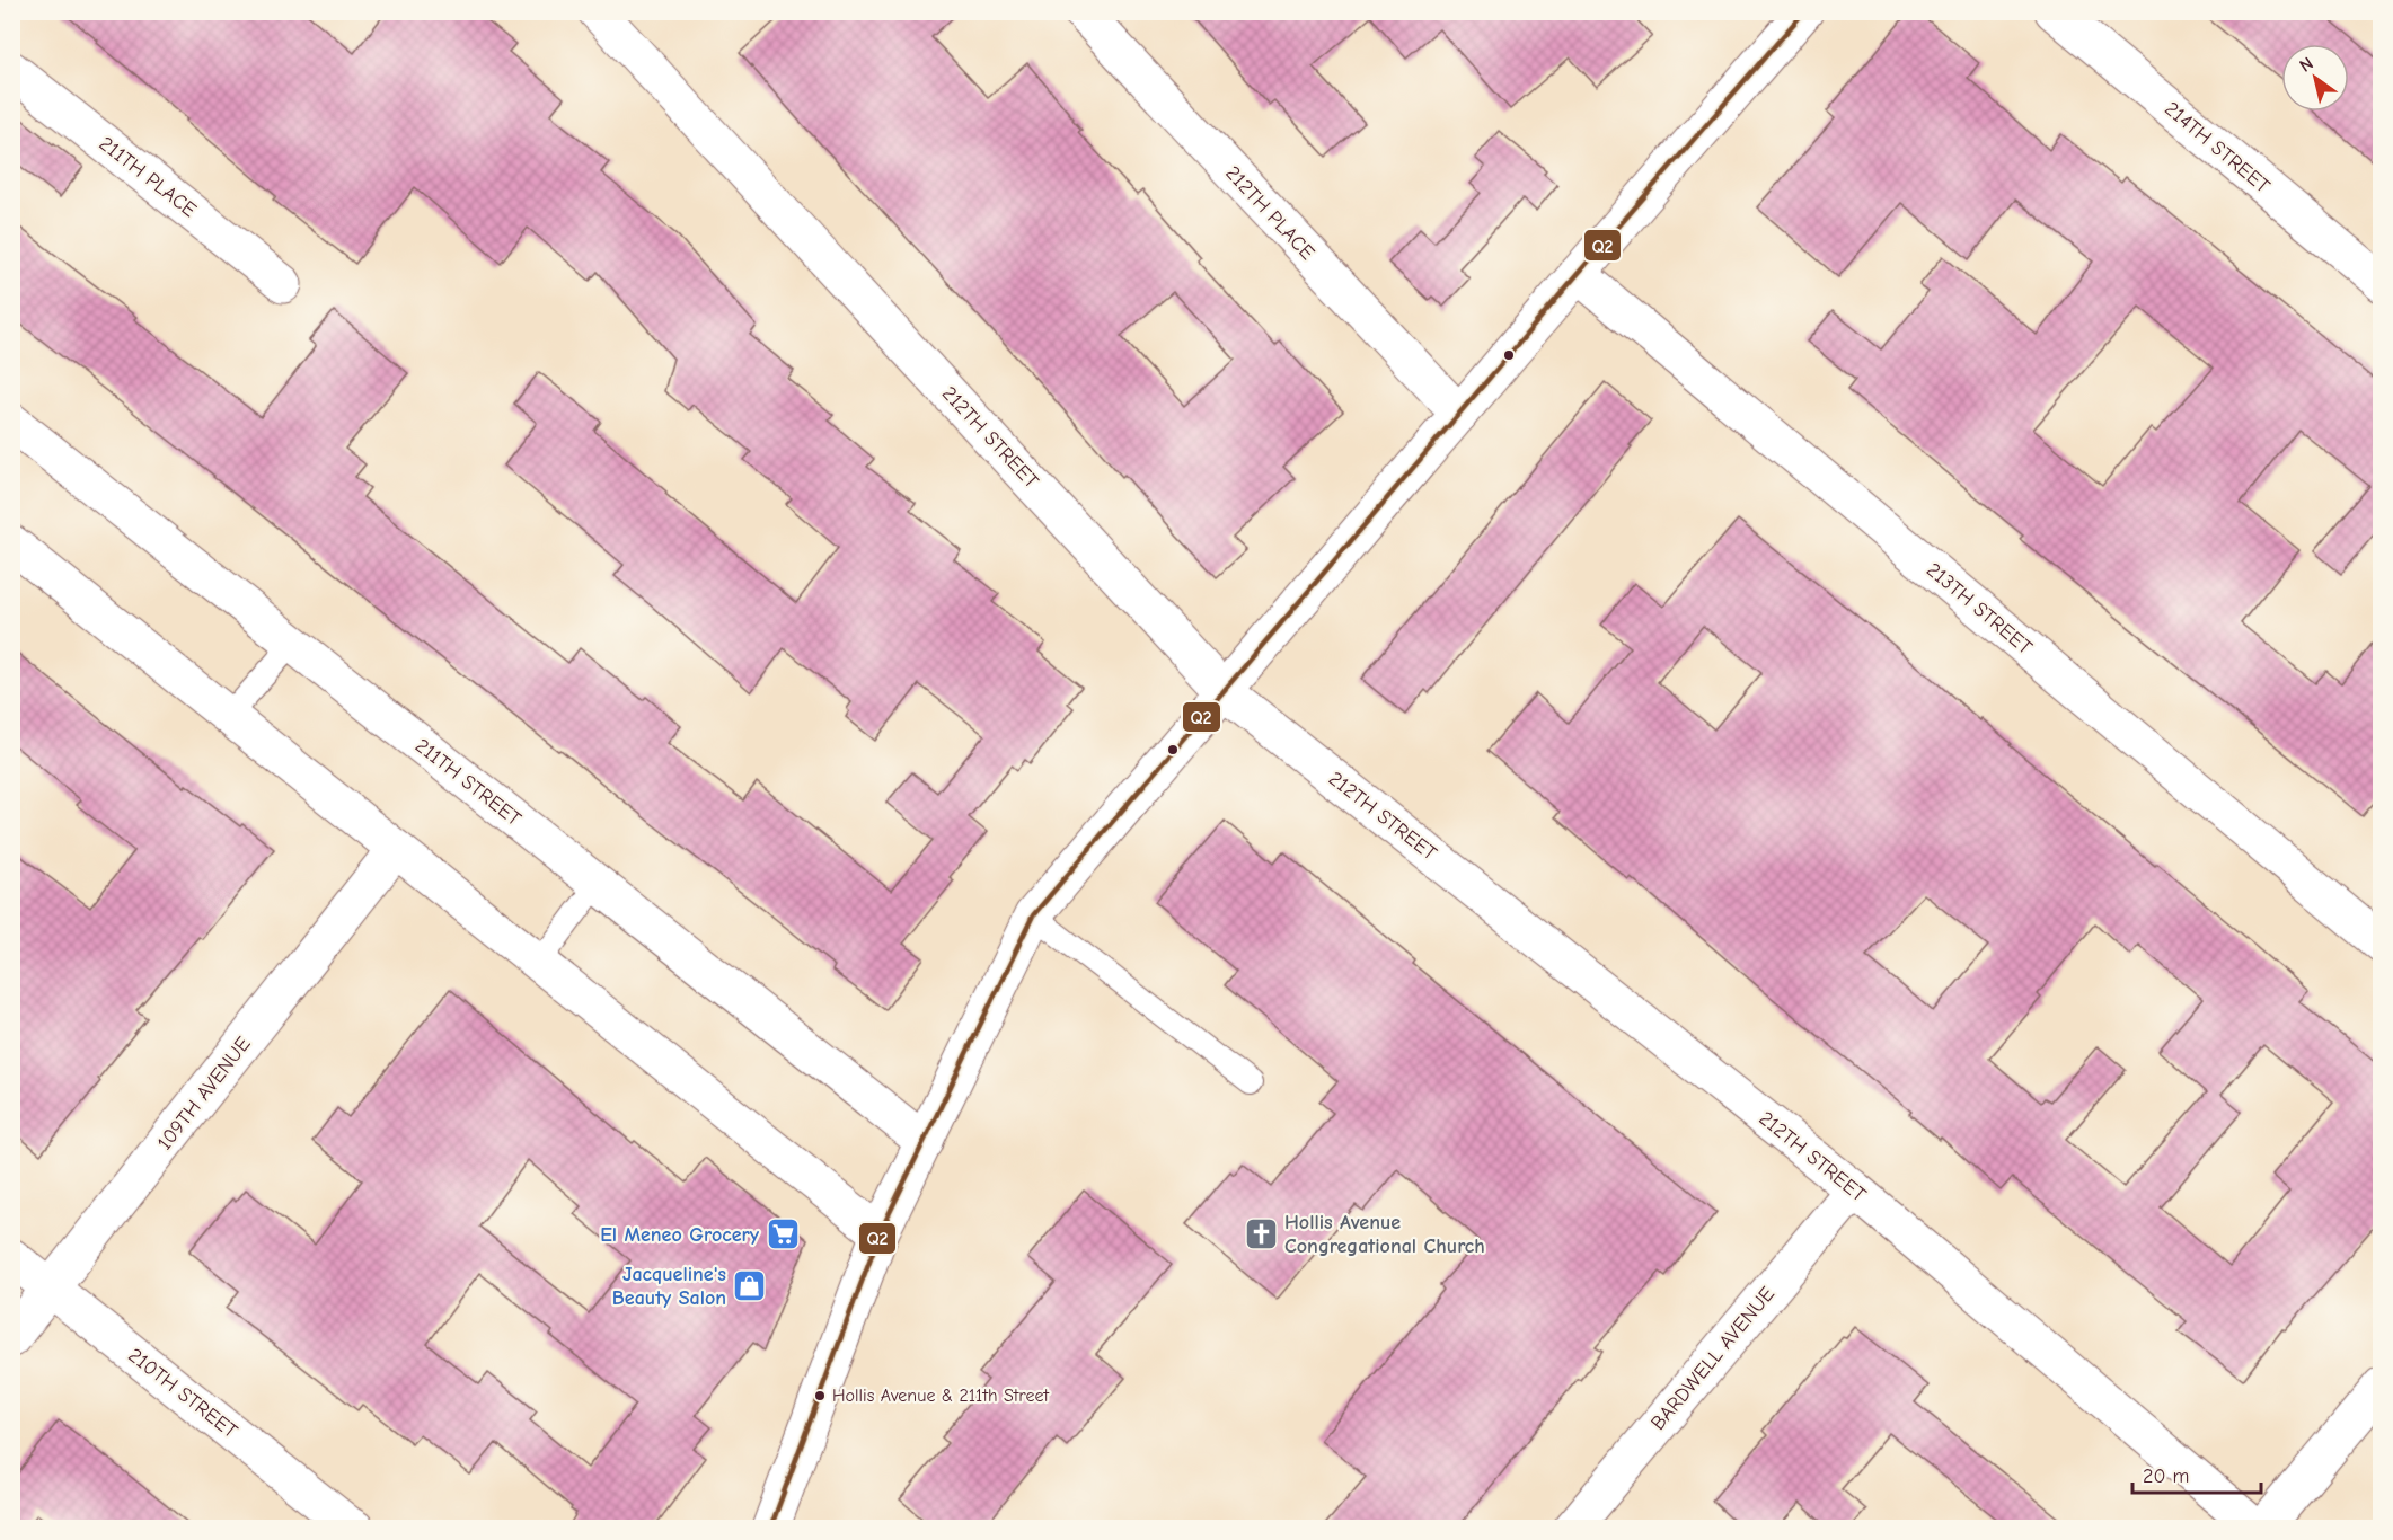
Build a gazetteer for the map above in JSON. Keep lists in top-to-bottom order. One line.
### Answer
{"streets":{"street":["214TH STREET","211TH PLACE","212TH PLACE","212TH STREET","213TH STREET","211TH STREET","109TH AVENUE","BARDWELL AVENUE","210TH STREET"]},"crossings":[["212TH STREET","BARDWELL AVENUE"],["109TH AVENUE","210TH STREET"]],"places":{"church":["Hollis Avenue Congregational Church"],"supermarket":["El Meneo Grocery"],"shop":["Jacqueline's Beauty Salon"],"other":["Hollis Avenue & 211th Street"]},"lines":["transit line Q2"],"scale_bar":"20 m","north":"top left"}
